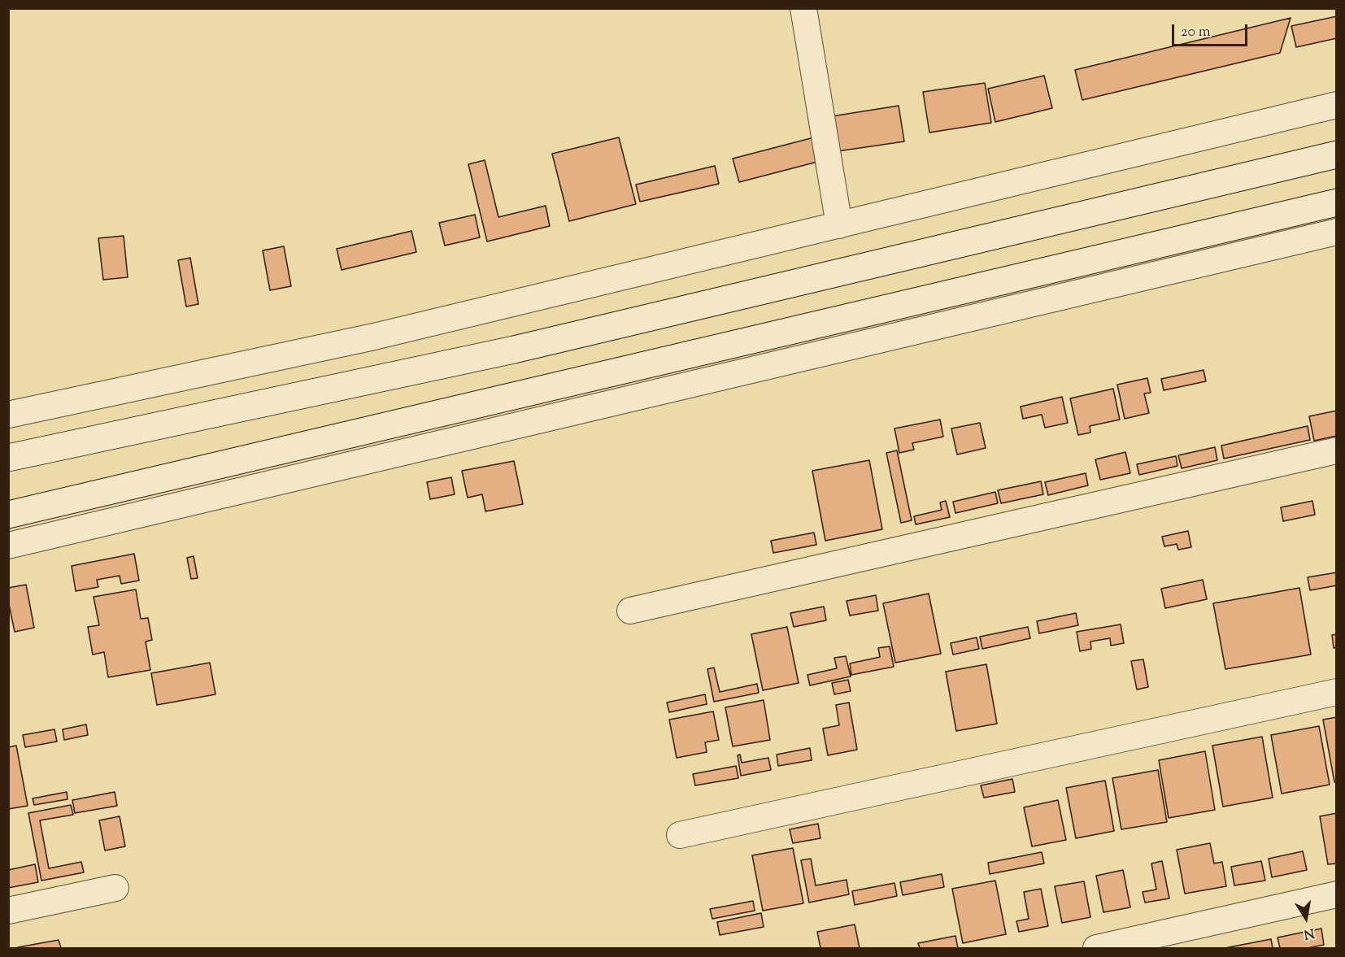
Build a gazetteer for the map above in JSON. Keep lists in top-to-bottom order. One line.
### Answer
{"scale_bar":"20 m","north":"bottom"}
